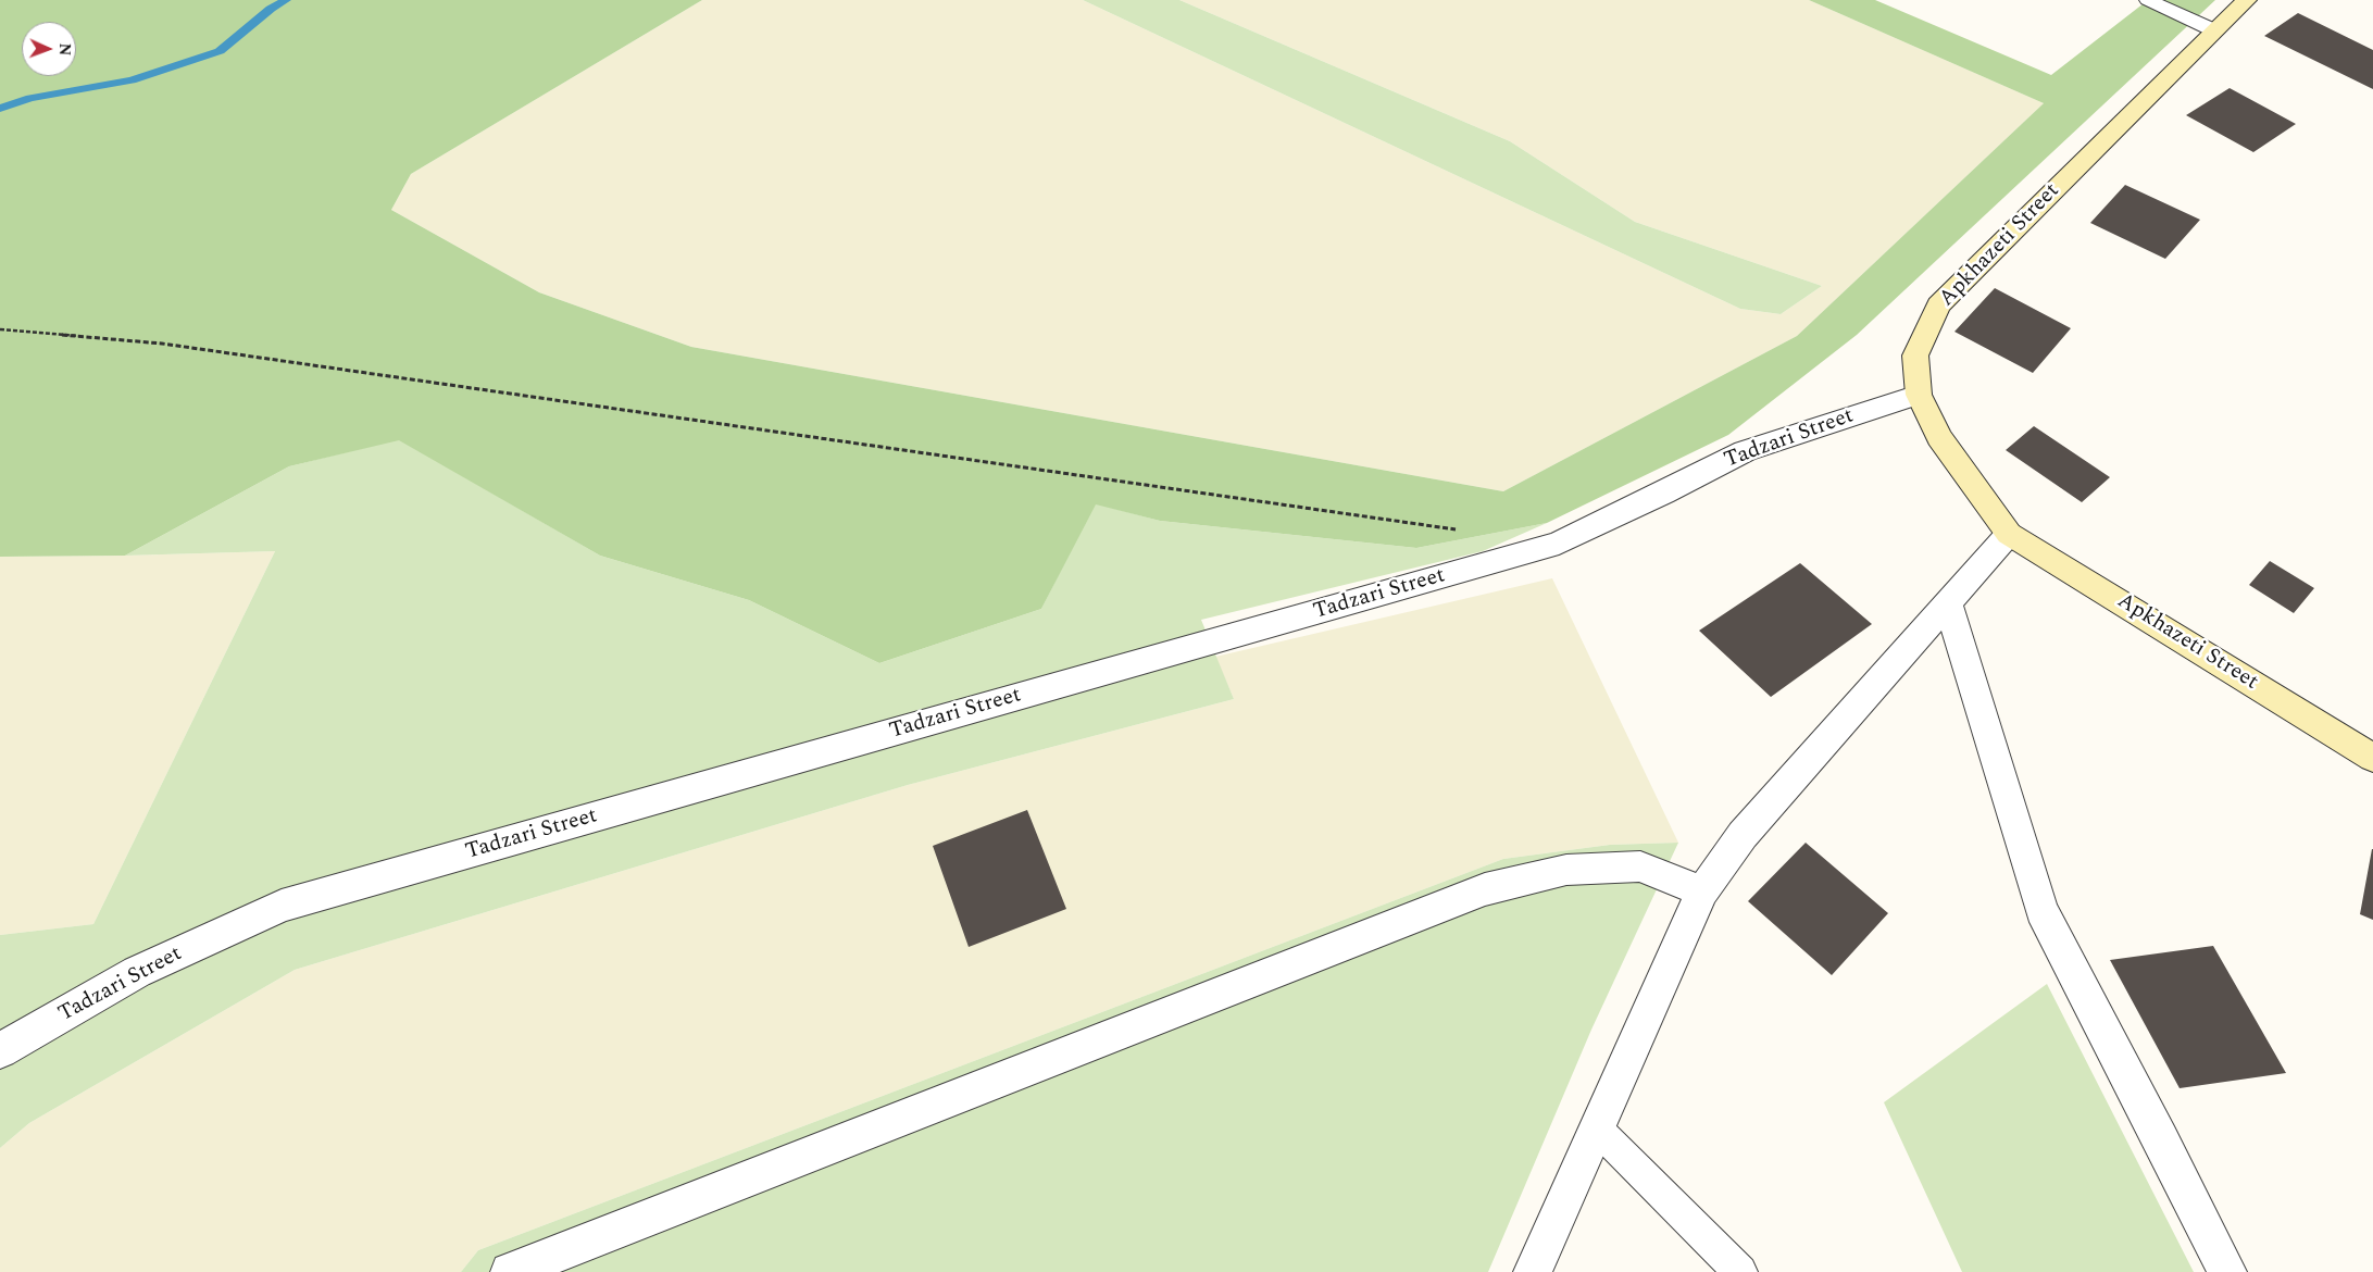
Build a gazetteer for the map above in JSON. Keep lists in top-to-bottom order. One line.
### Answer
{"streets":{"street":["Apkhazeti Street","Tadzari Street"]},"crossings":[["Apkhazeti Street","Tadzari Street"]],"north":"right"}
